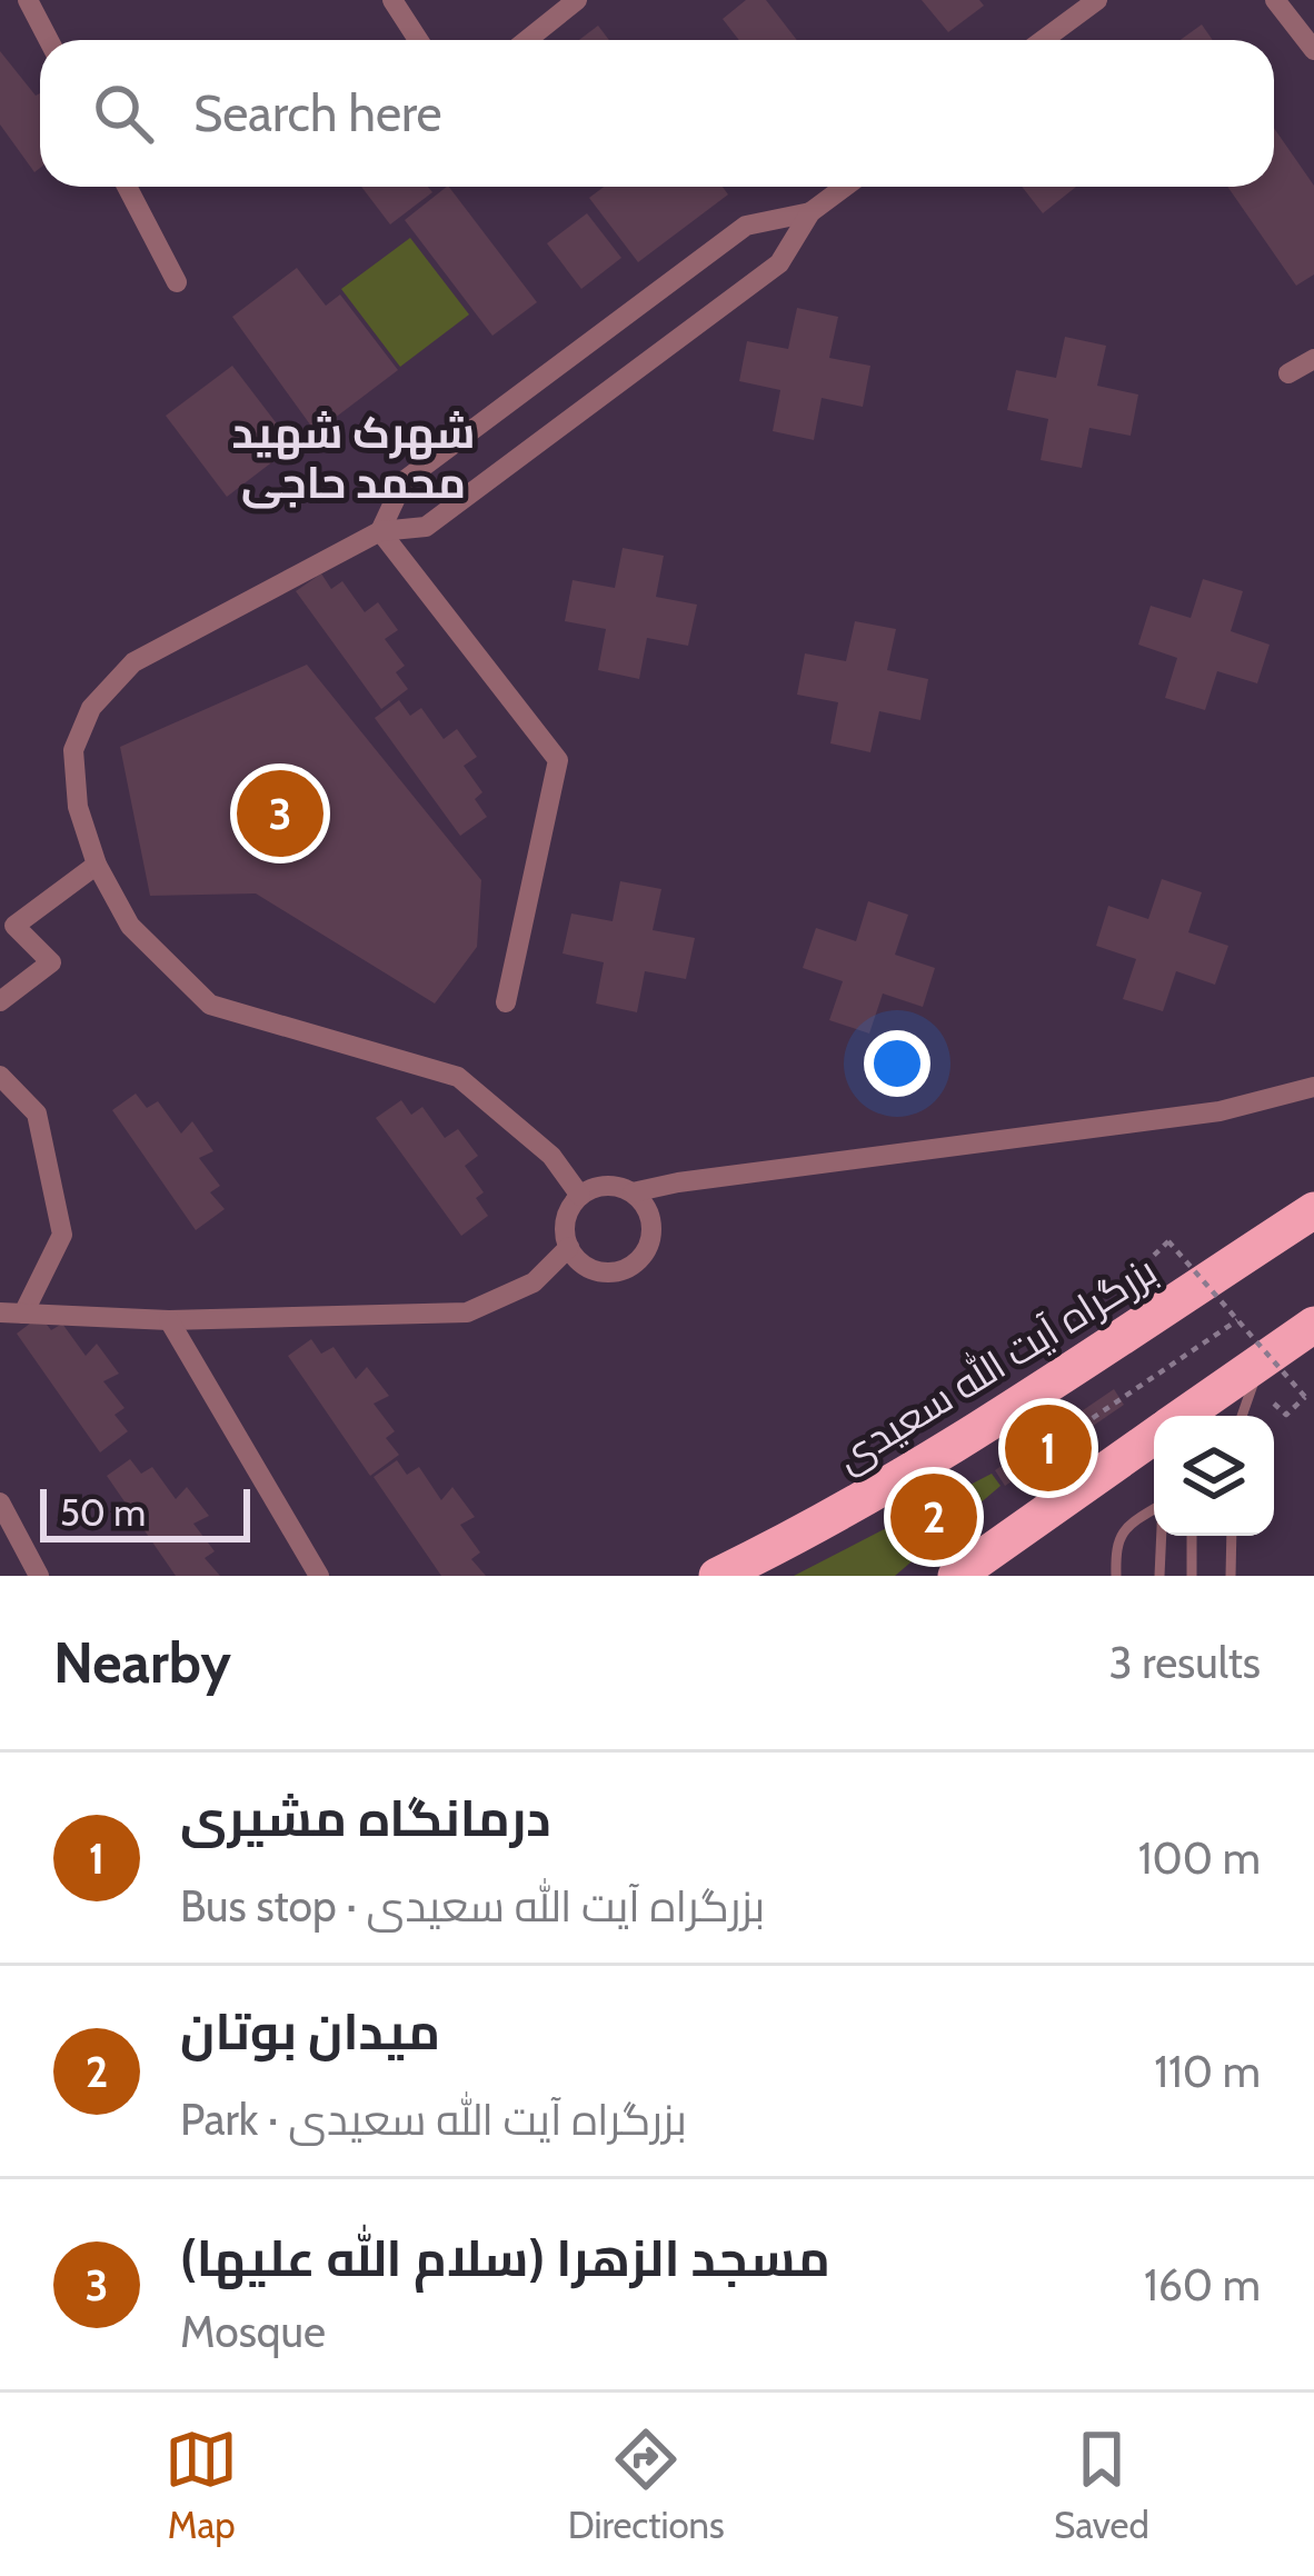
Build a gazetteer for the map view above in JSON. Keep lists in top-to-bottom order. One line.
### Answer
{"streets":{"highway":["بزرگراه آیت الله سعیدی"]},"districts":["شهرک شهید محمد حاجی"],"scale_bar":"50 m","page":{"search":"Search here","pins":["3","1","2"],"scale":"50 m","heading":["Nearby","3 results"],"list":[{"mark":"1","name":"درمانگاه مشیری","note":"Bus stop · بزرگراه آیت الله سعیدی","value":"100 m"},{"mark":"2","name":"میدان بوتان","note":"Park · بزرگراه آیت الله سعیدی","value":"110 m"},{"mark":"3","name":"مسجد الزهرا (سلام الله علیها)","note":"Mosque","value":"160 m"}],"nav":["Map","Directions","Saved"]}}
